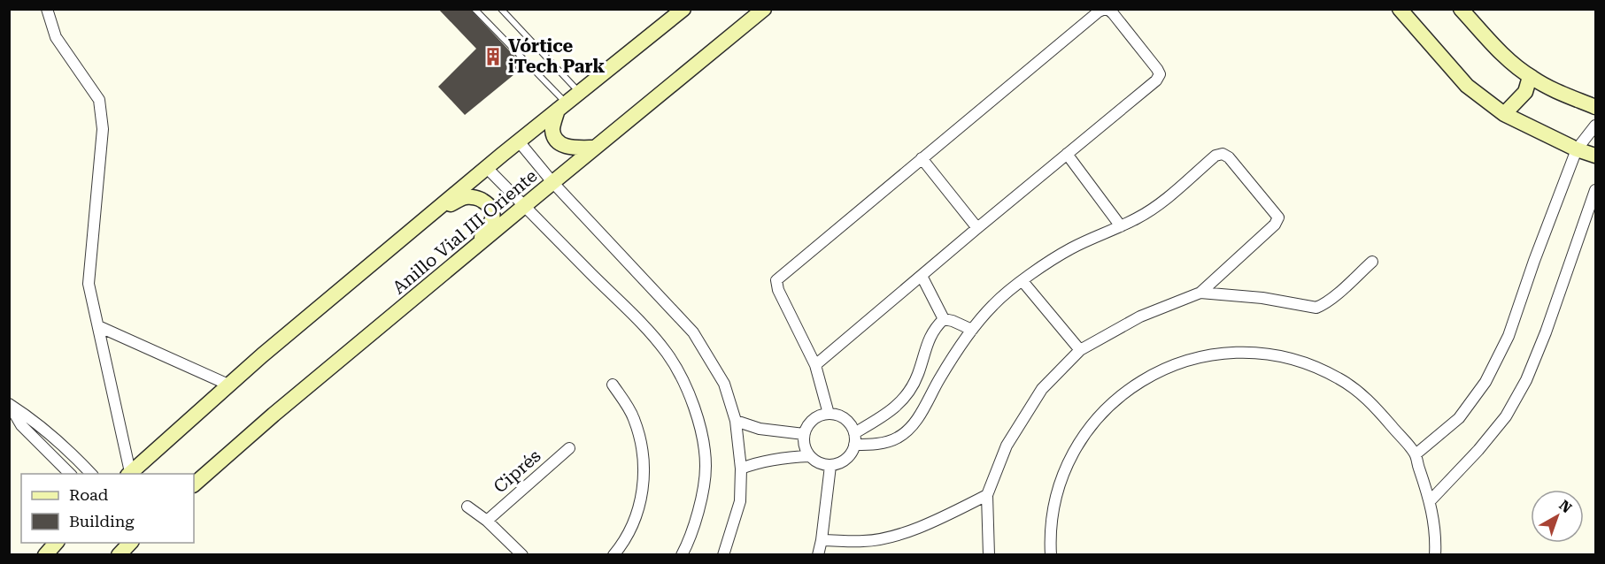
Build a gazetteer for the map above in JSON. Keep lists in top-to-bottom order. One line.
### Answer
{"streets":{"main road":["Anillo Vial III Oriente"],"street":["Ciprés"]},"places":{"building":["Vórtice iTech Park"]},"legend":["Road","Building"],"north":"top right"}
